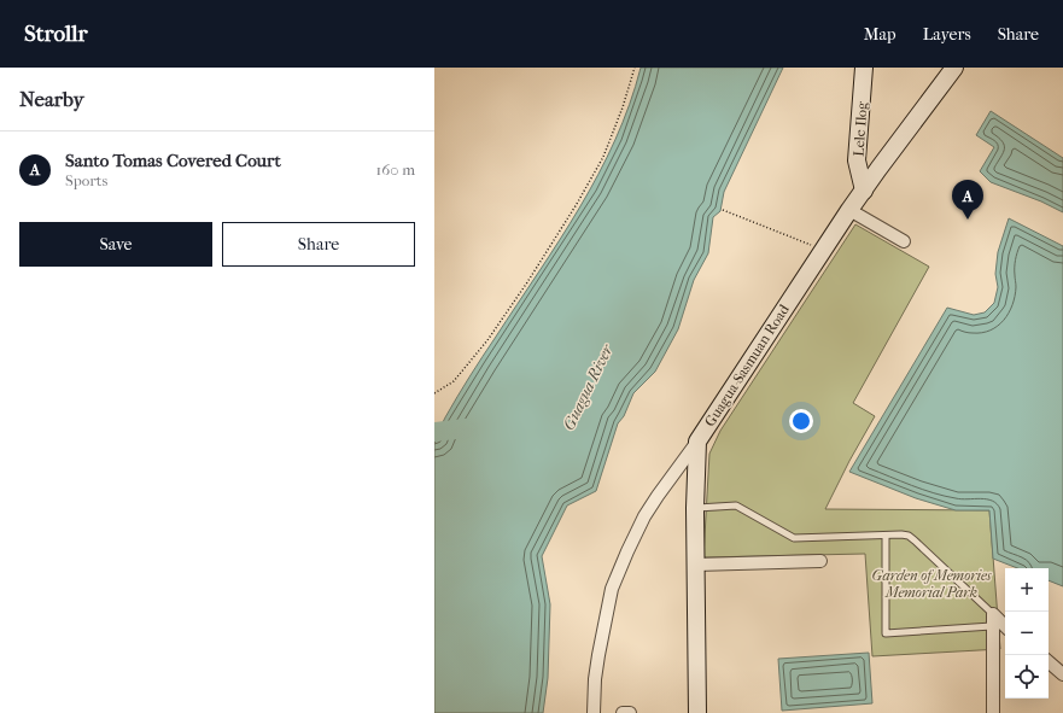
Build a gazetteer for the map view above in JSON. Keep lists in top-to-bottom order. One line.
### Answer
{"streets":{"main road":["Lele Ilog","Guagua-Sasmuan Road"]},"crossings":[["Lele Ilog","Guagua-Sasmuan Road"]],"water":["Guagua River"],"parks":["Garden of Memories Memorial Park"],"page":{"header":"Strollr","nav":["Map","Layers","Share"],"heading":"Nearby","list":[{"mark":"A","name":"Santo Tomas Covered Court","note":"Sports","value":"160 m"}],"pins":"A","buttons":["Save","Share"],"map_buttons":["+","−"]}}
